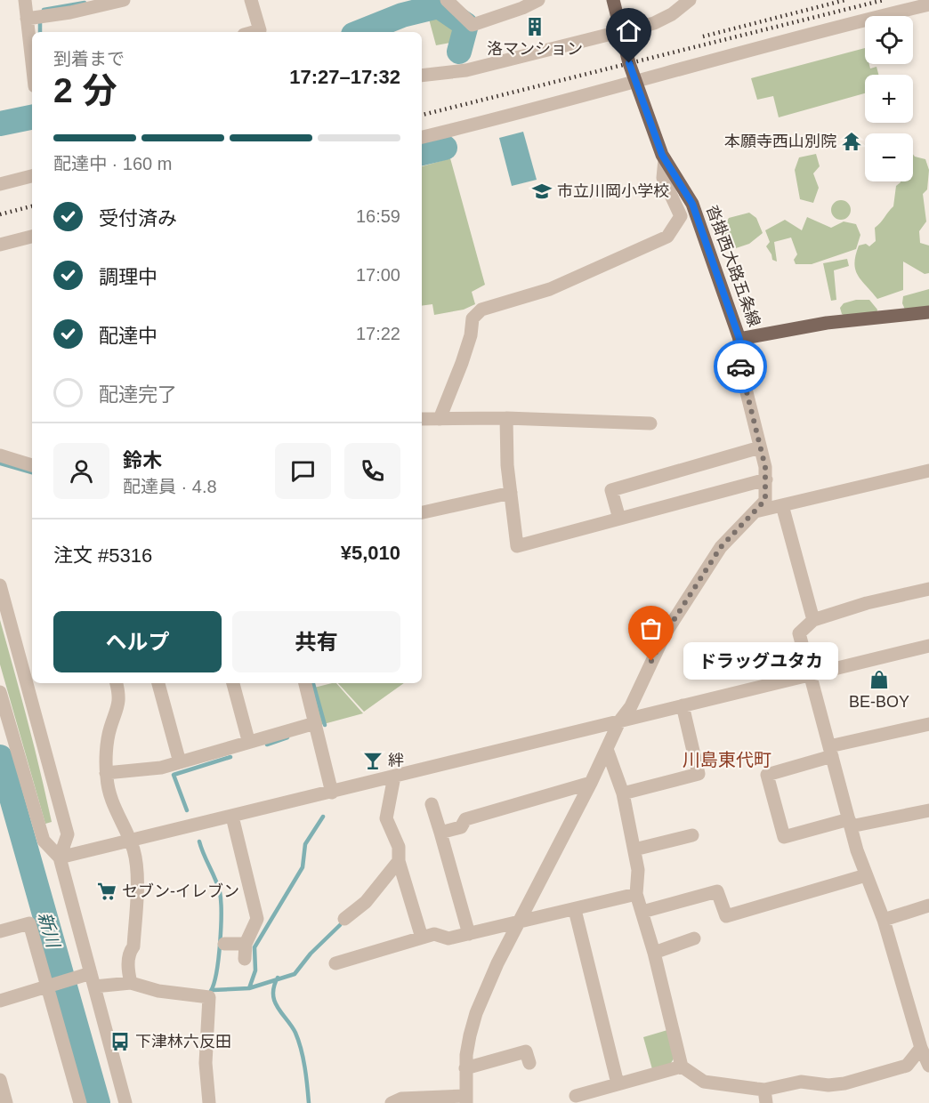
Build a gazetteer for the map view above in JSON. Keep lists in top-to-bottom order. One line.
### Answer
{"streets":{"main road":["沓掛西大路五条線"]},"districts":["川島東代町"],"water":["新川"],"places":{"building":["洛マンション"],"temple":["本願寺西山別院"],"school or university":["市立川岡小学校"],"other":["ドラッグユタカ"],"shop":["BE-BOY"],"bar":["絆"],"supermarket":["セブン-イレブン"],"bus stop":["下津林六反田"]},"page":{"map_buttons":["+","−"],"heading":["2 分","到着まで","17:27–17:32"],"panel":["鈴木","配達員 · 4.8","注文 #5316","¥5,010"],"bar":"配達中 · 160 m","list":[["受付済み","16:59"],["調理中","17:00"],["配達中","17:22"],"配達完了"],"buttons":["ヘルプ","共有"],"bubble":"ドラッグユタカ"}}
